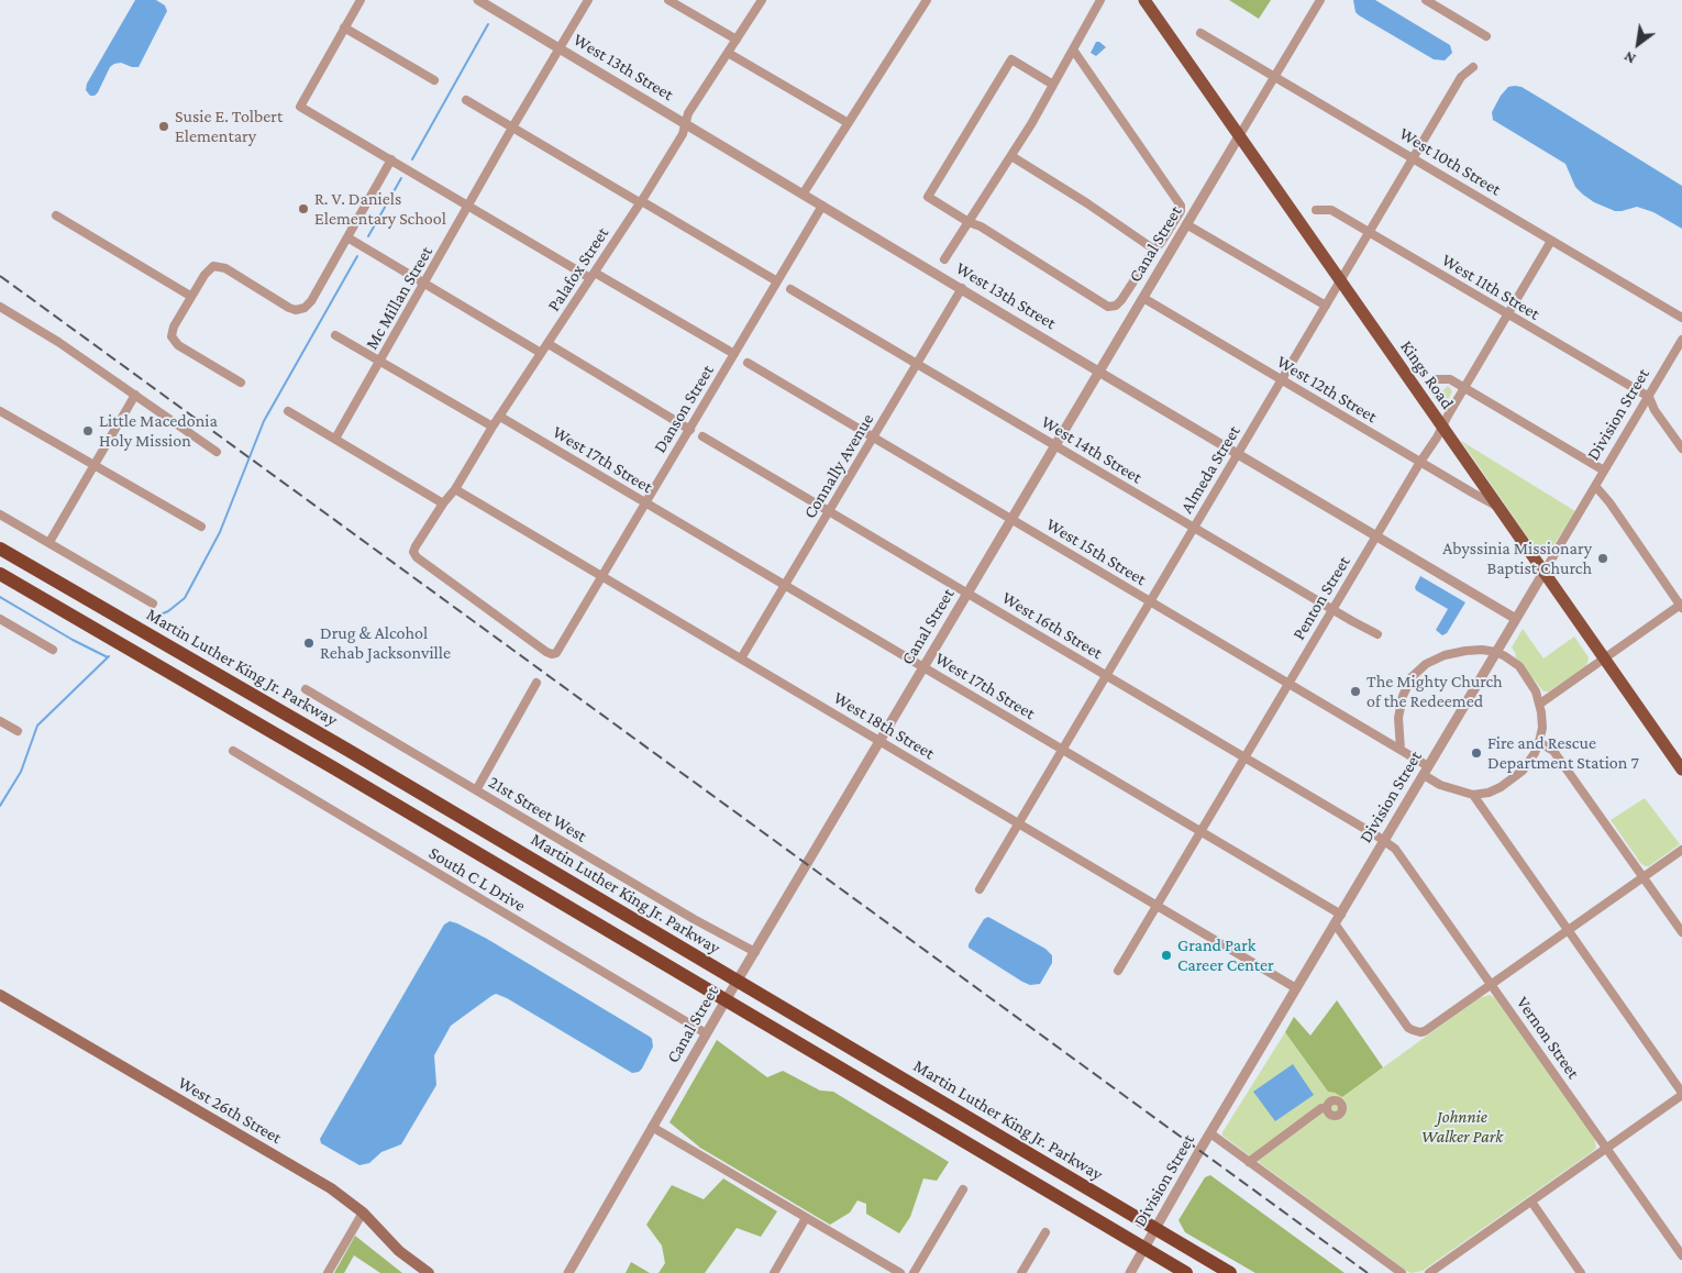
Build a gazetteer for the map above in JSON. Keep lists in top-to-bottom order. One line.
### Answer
{"streets":{"highway":["Martin Luther King Jr. Parkway"],"main road":["Kings Road","West 26th Street"],"street":["West 13th Street","West 10th Street","Canal Street","Palafox Street","West 11th Street","Mc Millan Street","West 12th Street","Danson Street","Division Street","West 14th Street","West 17th Street","Connally Avenue","Almeda Street","West 15th Street","Penton Street","West 16th Street","West 18th Street","21st Street West","South C L Drive","Vernon Street"]},"crossings":[["West 13th Street","Canal Street"],["West 13th Street","Palafox Street"],["West 13th Street","Mc Millan Street"],["West 13th Street","Danson Street"],["West 13th Street","Division Street"],["West 13th Street","Connally Avenue"],["West 13th Street","Almeda Street"],["West 13th Street","Penton Street"],["West 10th Street","Canal Street"],["West 10th Street","Almeda Street"],["West 10th Street","Penton Street"],["Canal Street","Kings Road"],["Canal Street","West 12th Street"],["Canal Street","West 14th Street"],["Canal Street","West 17th Street"],["Canal Street","West 15th Street"],["Canal Street","West 16th Street"],["Canal Street","Martin Luther King Jr. Parkway"],["Canal Street","West 18th Street"],["Canal Street","21st Street West"],["Canal Street","South C L Drive"],["Palafox Street","Danson Street"],["Palafox Street","West 17th Street"],["Palafox Street","West 18th Street"],["West 11th Street","Division Street"],["West 11th Street","Almeda Street"],["West 11th Street","Penton Street"],["Kings Road","West 12th Street"],["Kings Road","Division Street"],["Kings Road","Almeda Street"],["Kings Road","Penton Street"],["West 12th Street","Almeda Street"],["West 12th Street","Penton Street"],["Danson Street","West 17th Street"],["Danson Street","West 18th Street"],["Division Street","West 17th Street"],["Division Street","West 15th Street"],["Division Street","West 16th Street"],["Division Street","Martin Luther King Jr. Parkway"],["Division Street","West 18th Street"],["Division Street","Vernon Street"],["West 14th Street","Connally Avenue"],["West 14th Street","Almeda Street"],["West 14th Street","Penton Street"],["West 17th Street","Connally Avenue"],["West 17th Street","Almeda Street"],["West 17th Street","Penton Street"],["Connally Avenue","West 15th Street"],["Connally Avenue","West 16th Street"],["Connally Avenue","West 18th Street"],["Almeda Street","West 15th Street"],["Almeda Street","West 16th Street"],["Almeda Street","West 18th Street"],["West 15th Street","Penton Street"],["Penton Street","West 16th Street"],["Penton Street","West 18th Street"],["West 16th Street","Vernon Street"]],"parks":["Johnnie Walker Park"],"places":["Susie E. Tolbert Elementary","R. V. Daniels Elementary School","Little Macedonia Holy Mission","Abyssinia Missionary Baptist Church","Drug & Alcohol Rehab Jacksonville","The Mighty Church of the Redeemed","Fire and Rescue Department Station 7","Grand Park Career Center"],"north":"bottom left"}
